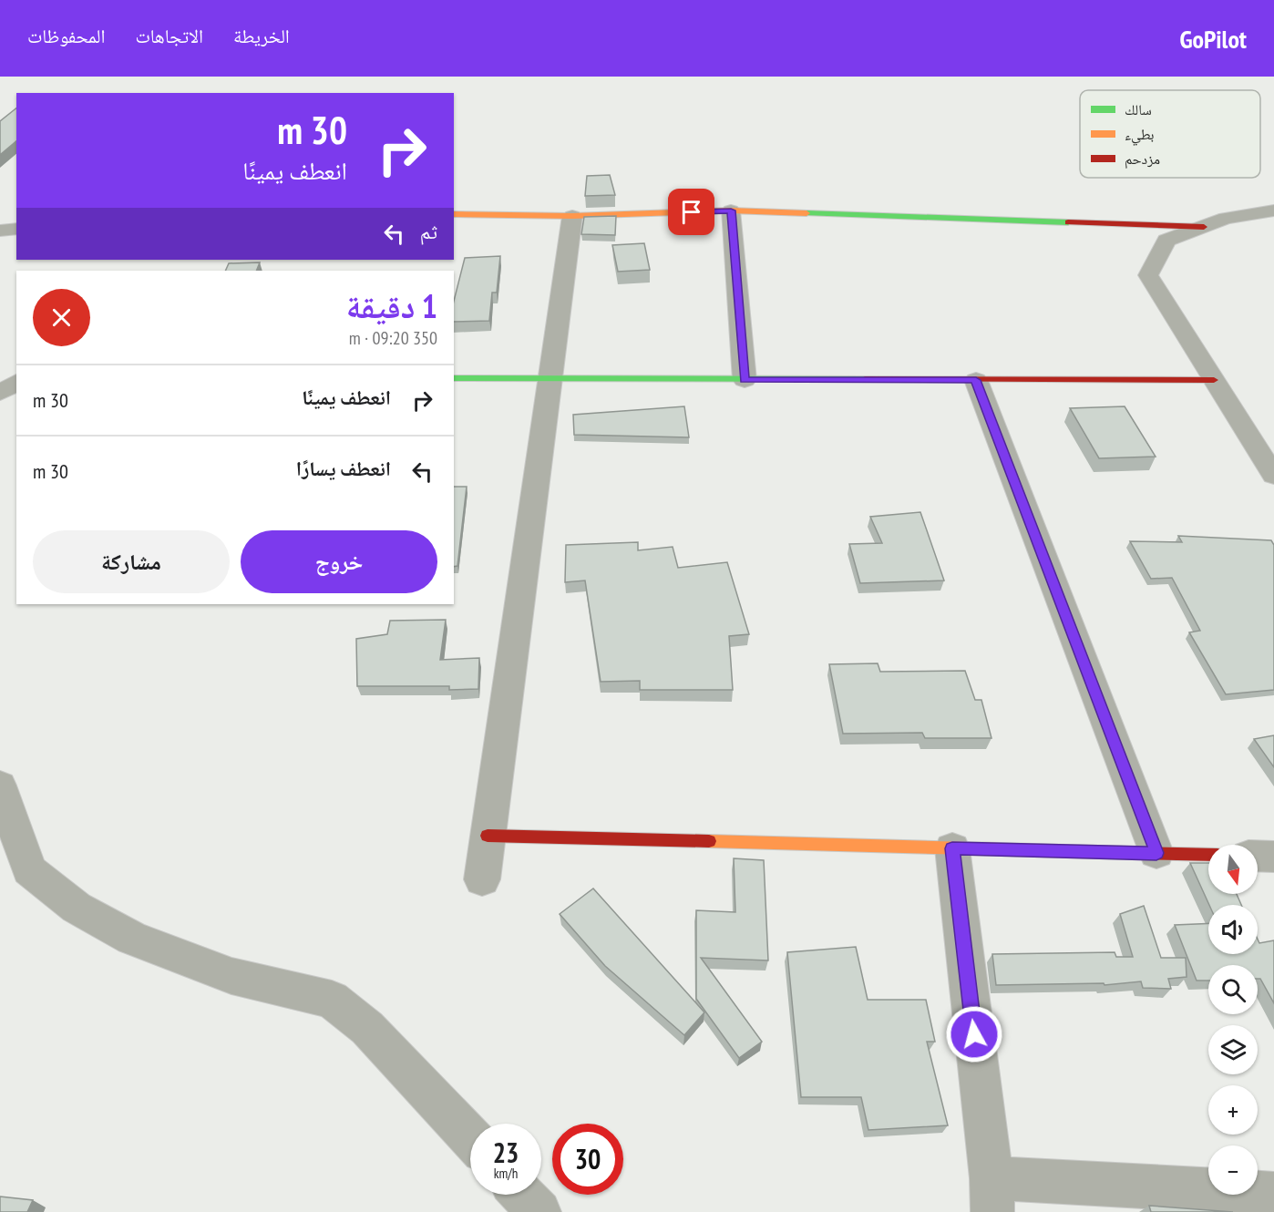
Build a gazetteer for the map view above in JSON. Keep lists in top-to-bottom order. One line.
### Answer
{"legend":["سالك","بطيء","مزدحم"],"north":"bottom","page":{"header":"GoPilot","nav":["الخريطة","الاتجاهات","المحفوظات"],"turn":["30 m","انعطف يمينًا"],"then":"ثم","heading":["1 دقيقة","350 m · 09:20"],"list":[{"name":"انعطف يمينًا","value":"30 m"},{"name":"انعطف يسارًا","value":"30 m"}],"buttons":["خروج","مشاركة"],"map_buttons":["+","−"],"speed":"23 km/h","limit":"30"}}
